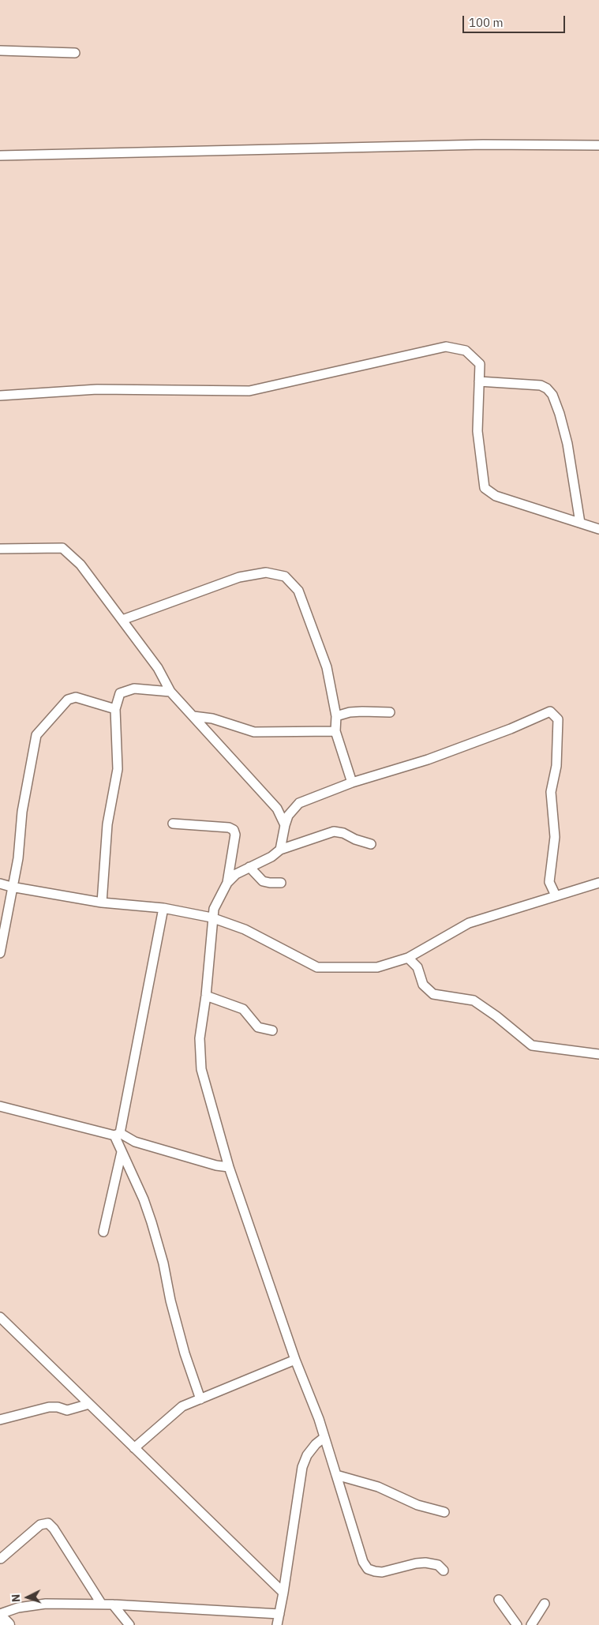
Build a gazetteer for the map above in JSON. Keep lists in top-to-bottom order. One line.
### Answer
{"scale_bar":"100 m","north":"left"}
